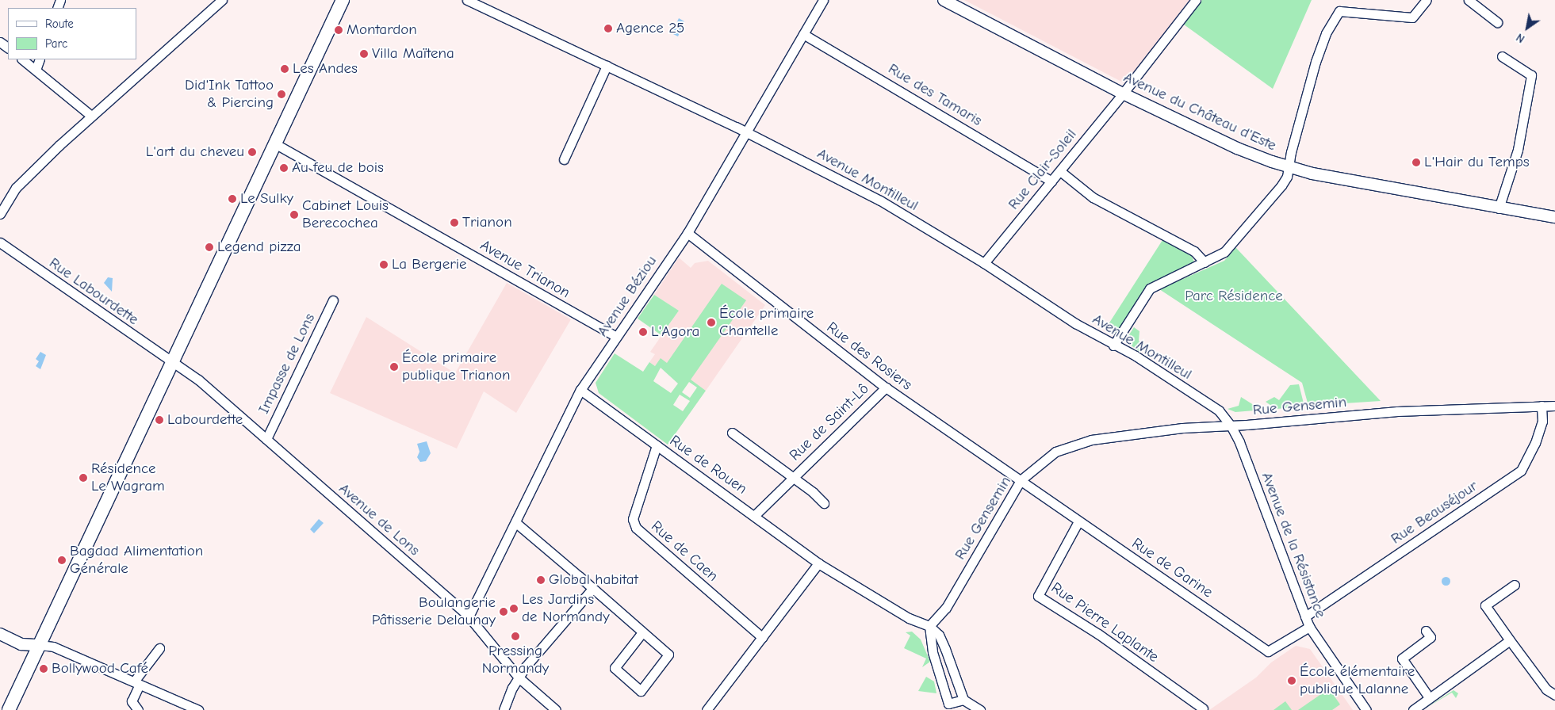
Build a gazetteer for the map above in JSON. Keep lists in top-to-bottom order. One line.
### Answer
{"streets":{"street":["Rue des Tamaris","Avenue du Château d'Este","Rue Clair-Soleil","Avenue Montilleul","Avenue Trianon","Rue Labourdette","Avenue Béziou","Rue des Rosiers","Impasse de Lons","Rue Gensemin","Rue de Saint-Lô","Rue de Rouen","Rue Beauséjour","Avenue de Lons","Avenue de la Résistance","Rue de Caen","Rue de Garine","Rue Pierre Laplante"]},"crossings":[["Rue des Tamaris","Rue Clair-Soleil"],["Rue des Tamaris","Avenue Béziou"],["Avenue du Château d'Este","Rue Clair-Soleil"],["Rue Clair-Soleil","Avenue Montilleul"],["Avenue Montilleul","Avenue Béziou"],["Avenue Montilleul","Rue Gensemin"],["Avenue Montilleul","Avenue de la Résistance"],["Avenue Trianon","Avenue Béziou"],["Rue Labourdette","Avenue de Lons"],["Avenue Béziou","Rue des Rosiers"],["Avenue Béziou","Rue de Rouen"],["Avenue Béziou","Avenue de Lons"],["Rue des Rosiers","Rue Gensemin"],["Rue des Rosiers","Rue de Saint-Lô"],["Rue des Rosiers","Rue de Garine"],["Impasse de Lons","Avenue de Lons"],["Rue Gensemin","Rue Beauséjour"],["Rue Gensemin","Avenue de la Résistance"],["Rue Gensemin","Rue de Garine"],["Rue de Saint-Lô","Rue de Rouen"],["Rue de Rouen","Rue de Caen"],["Rue Beauséjour","Avenue de la Résistance"],["Avenue de la Résistance","Rue de Garine"],["Rue de Garine","Rue Pierre Laplante"]],"parks":["Parc Résidence"],"places":["Agence 25","Montardon","Villa Maïtena","Les Andes","Did'Ink Tattoo & Piercing","L'art du cheveu","L'Hair du Temps","Au feu de bois","Le Sulky","Cabinet Louis Berecochea","Trianon","Legend pizza","La Bergerie","École primaire Chantelle","L'Agora","École primaire publique Trianon","Labourdette","Résidence Le Wagram","Bagdad Alimentation Générale","Global habitat","Les Jardins de Normandy","Boulangerie Pâtisserie Delaunay","Pressing Normandy","Bollywood Café","École élémentaire publique Lalanne"],"legend":["Route","Parc"],"north":"bottom left"}
